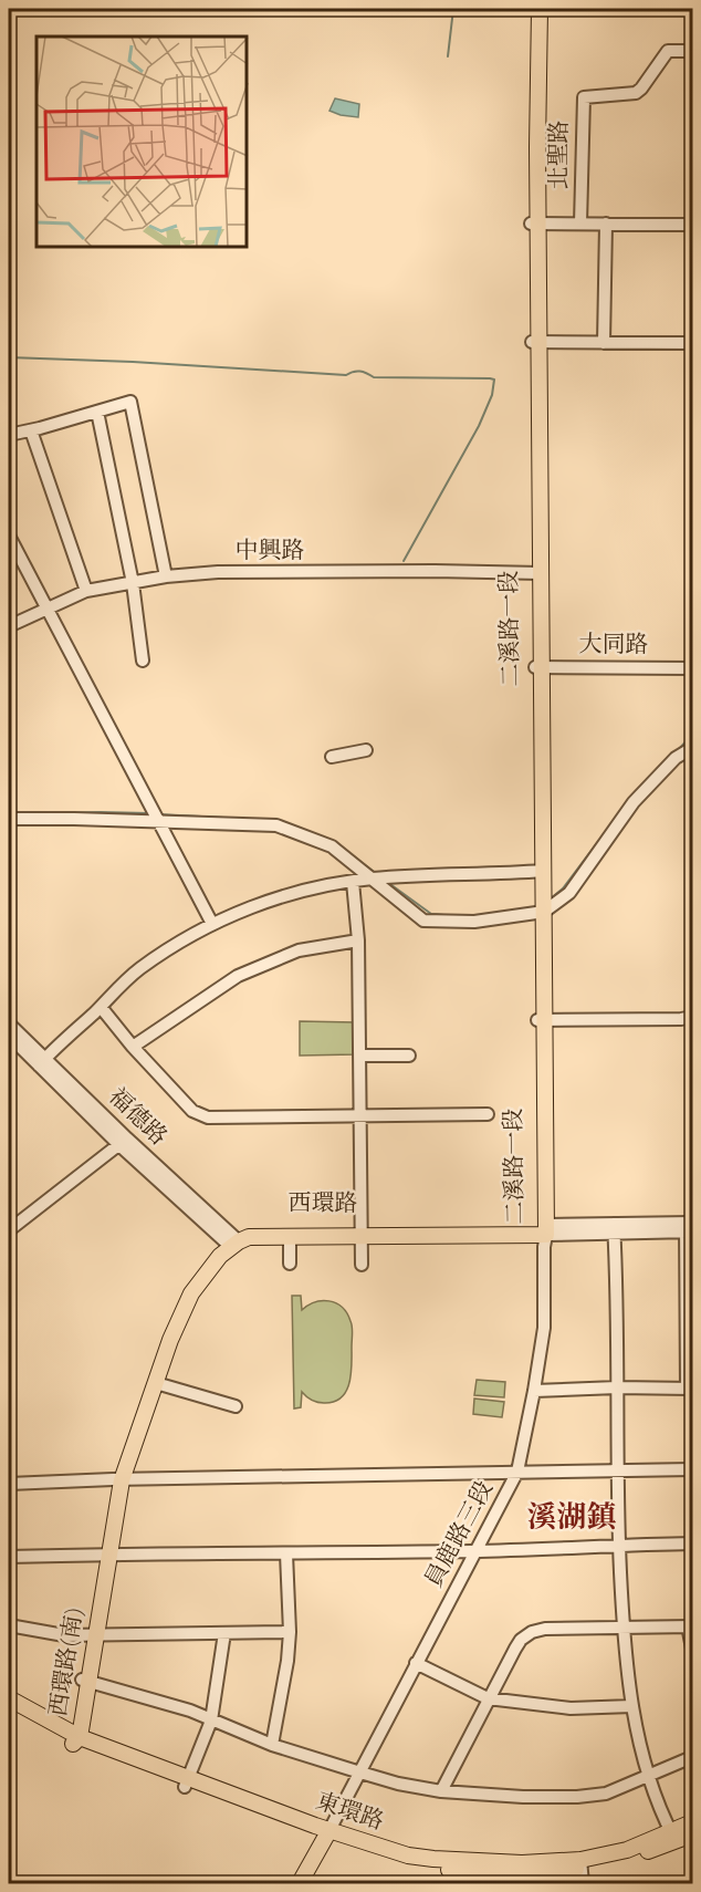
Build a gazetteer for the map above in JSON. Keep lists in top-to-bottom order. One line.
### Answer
{"streets":{"main road":["二溪路一段","西環路","西環路(南)","東環路"],"street":["北聖路","中興路","大同路","福德路","員鹿路三段"]},"crossings":[["中興路","二溪路一段"],["二溪路一段","大同路"],["二溪路一段","西環路"],["二溪路一段","員鹿路三段"],["福德路","西環路"],["員鹿路三段","東環路"],["西環路(南)","東環路"]],"districts":["溪湖鎮"]}
